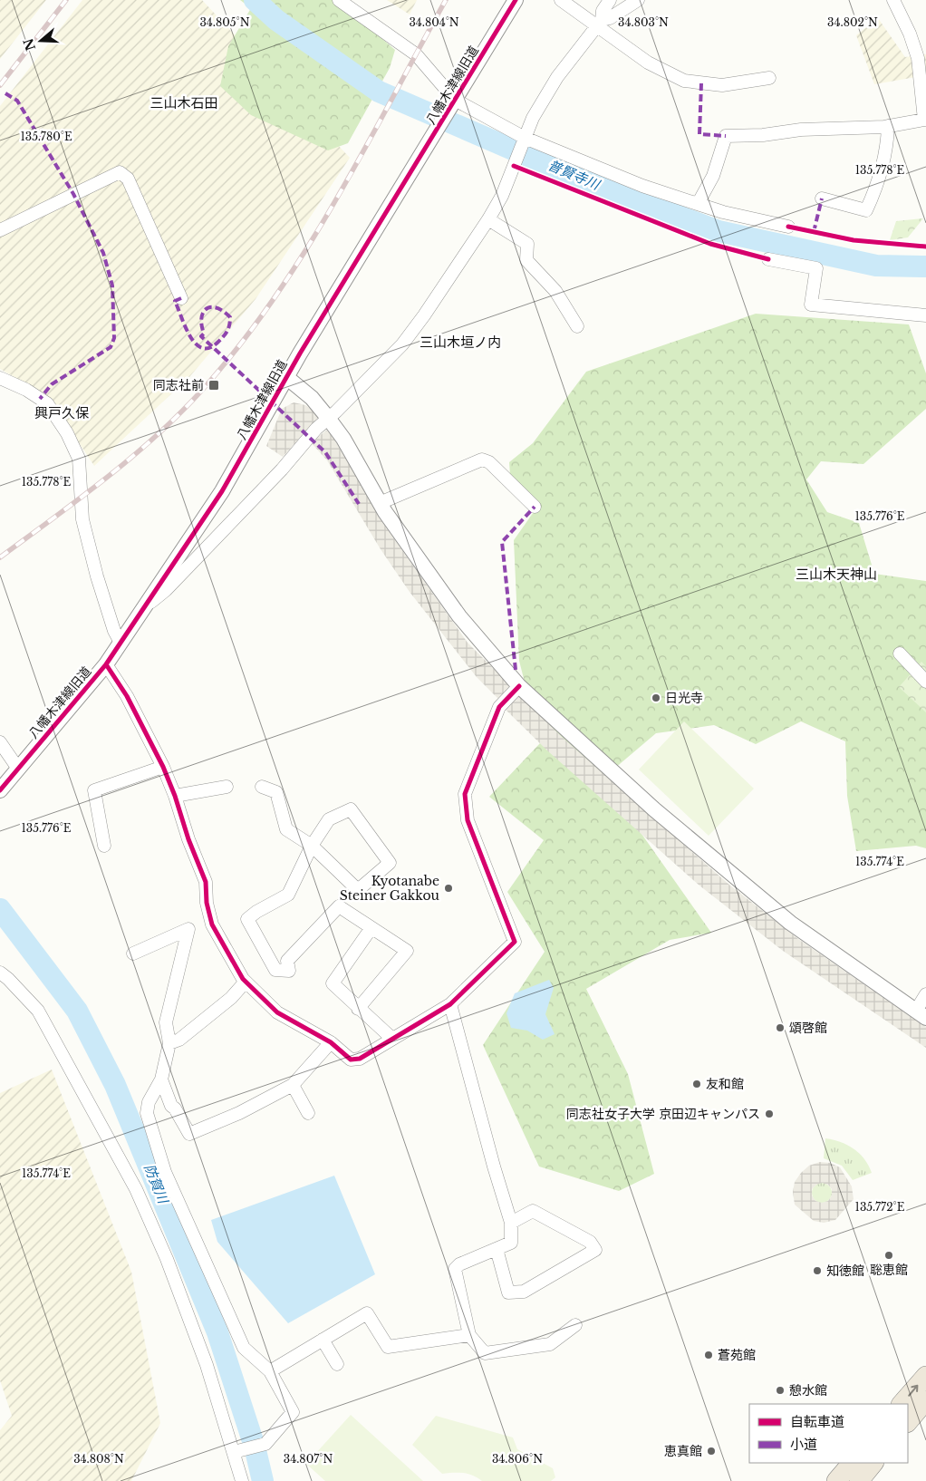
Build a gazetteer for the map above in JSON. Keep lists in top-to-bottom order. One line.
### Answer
{"streets":{"street":["八幡木津線旧道"]},"districts":["三山木石田","三山木垣ノ内","興戸久保","三山木天神山"],"water":["普賢寺川","防賀川"],"places":{"transit":["同志社前"],"other":["日光寺","Kyotanabe Steiner Gakkou","頌啓館","友和館","同志社女子大学 京田辺キャンパス","聡恵館","知徳館","蒼苑館","憩水館","恵真館"]},"legend":["自転車道","小道"],"north":"left","coordinates":["34.804°N","34.803°N","34.802°N","34.805°N","135.780°E","135.778°E","135.776°E","135.774°E","135.772°E","34.808°N","34.807°N","34.806°N"]}
